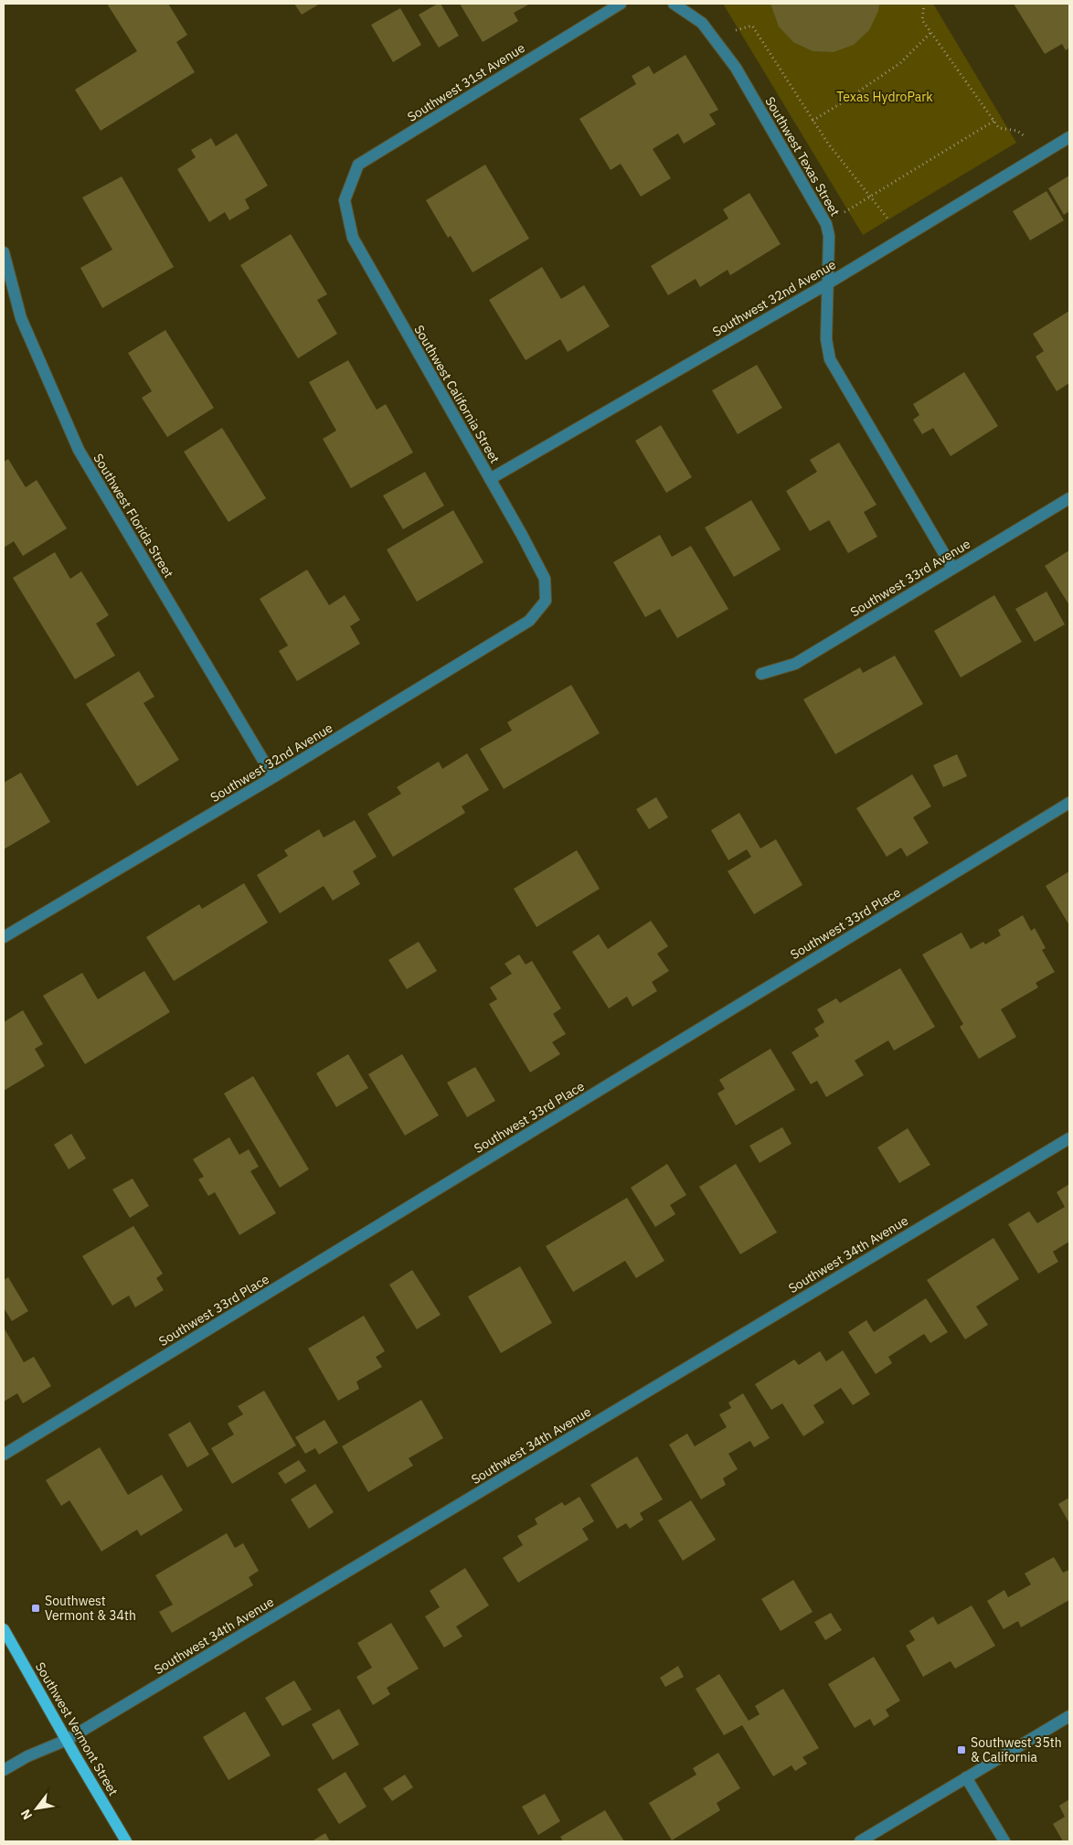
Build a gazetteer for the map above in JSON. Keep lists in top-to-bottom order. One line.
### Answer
{"streets":{"main road":["Southwest Vermont Street"],"street":["Southwest 31st Avenue","Southwest Texas Street","Southwest 32nd Avenue","Southwest California Street","Southwest Florida Street","Southwest 33rd Avenue","Southwest 33rd Place","Southwest 34th Avenue"]},"crossings":[["Southwest 31st Avenue","Southwest California Street"],["Southwest Texas Street","Southwest 32nd Avenue"],["Southwest Texas Street","Southwest 33rd Avenue"],["Southwest 32nd Avenue","Southwest California Street"],["Southwest 32nd Avenue","Southwest Florida Street"],["Southwest 34th Avenue","Southwest Vermont Street"]],"parks":["Texas HydroPark"],"places":{"transit":["Southwest Vermont & 34th","Southwest 35th & California"]},"north":"bottom left"}
